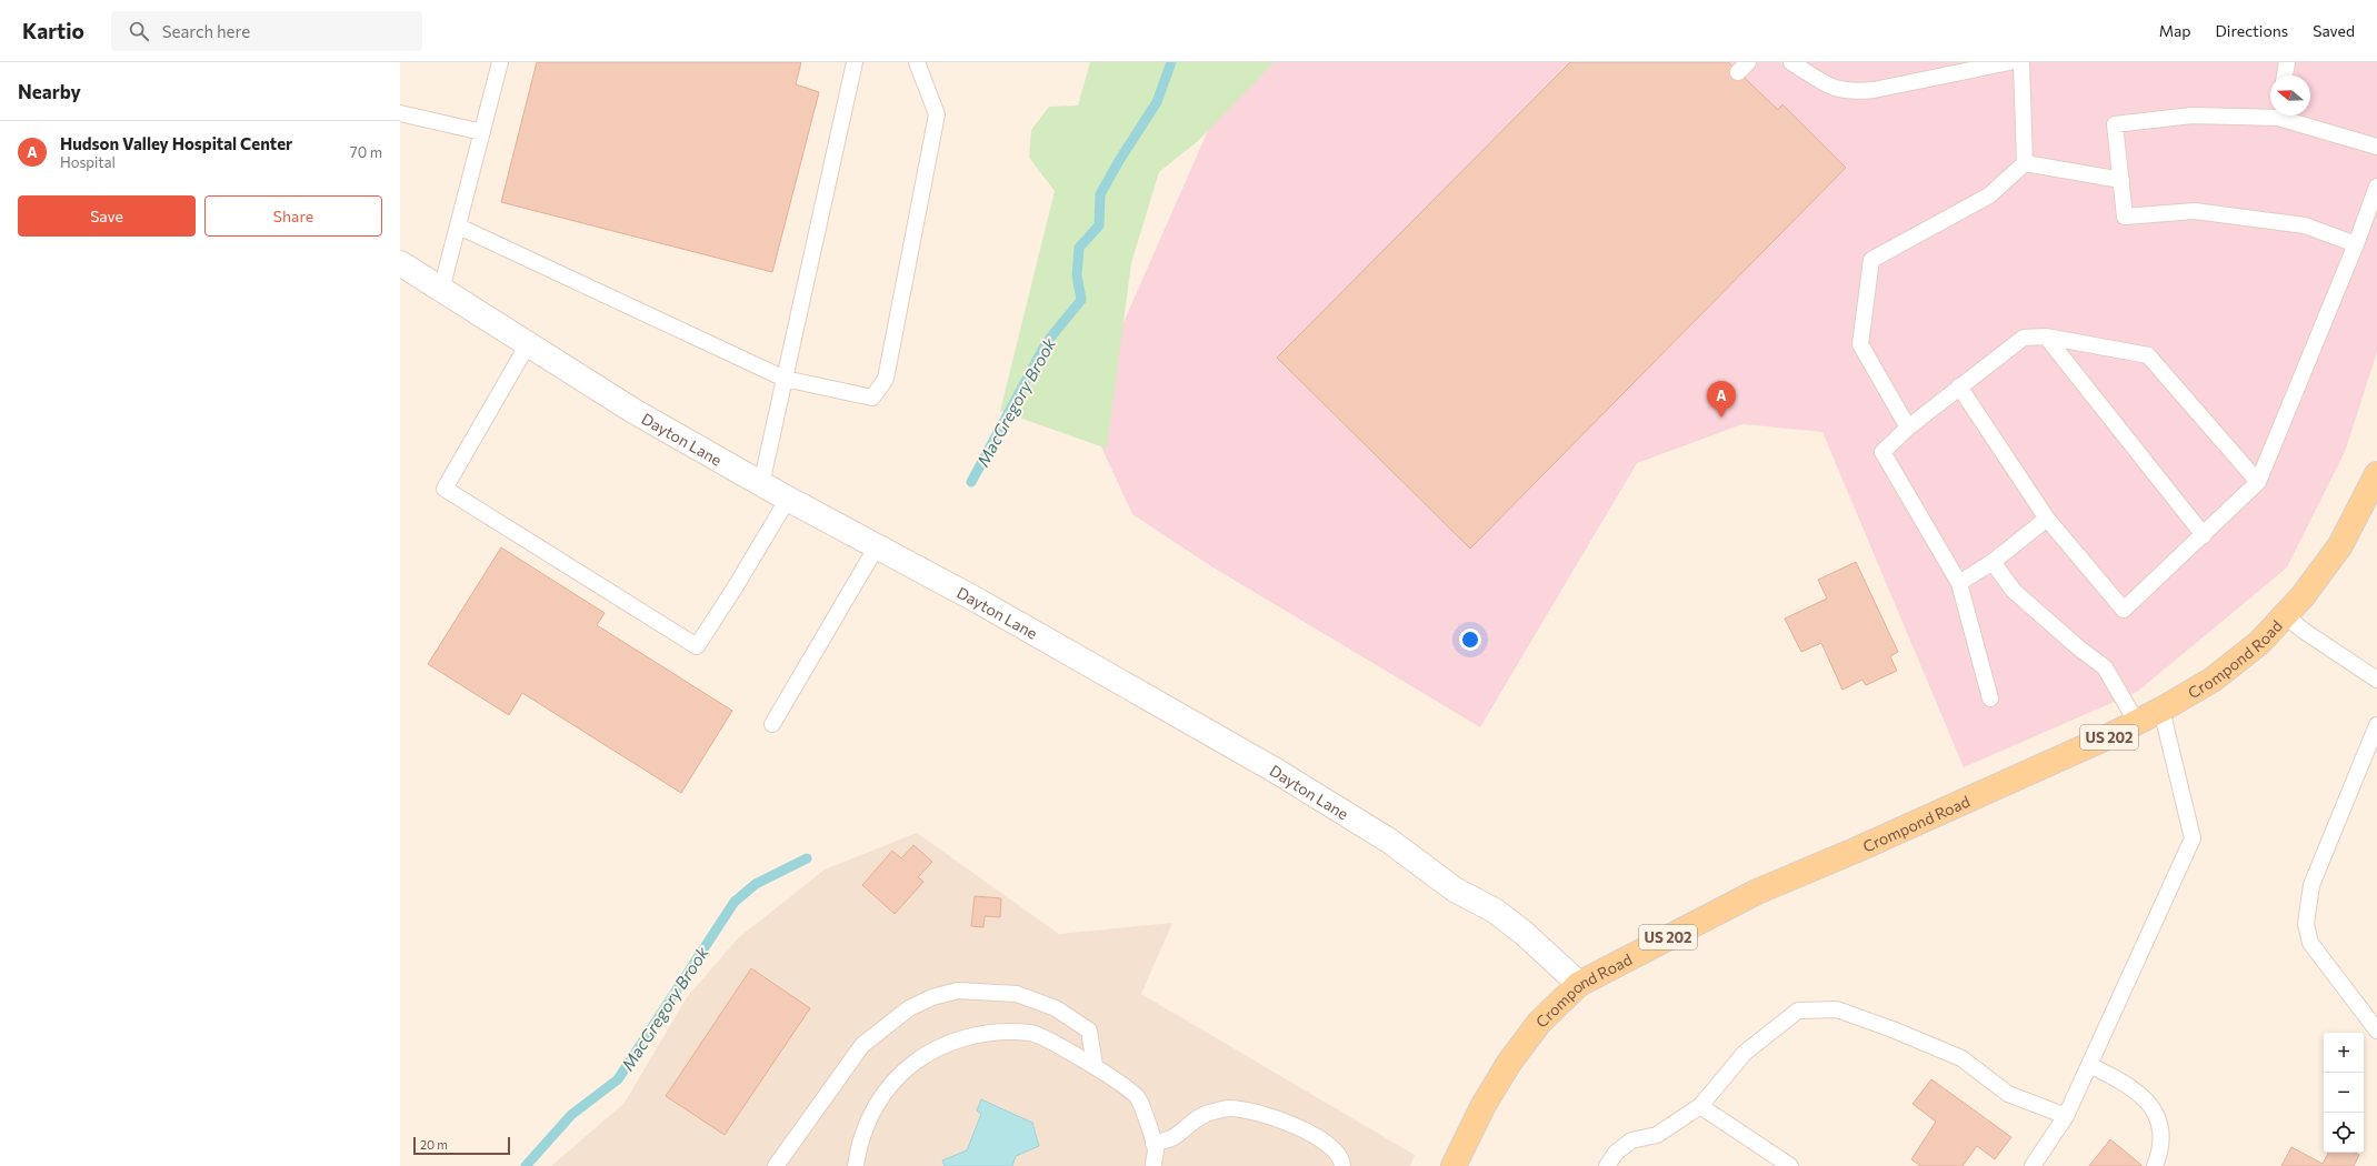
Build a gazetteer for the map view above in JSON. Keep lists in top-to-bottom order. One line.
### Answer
{"streets":{"main road":["Crompond Road","US 202"],"street":["Dayton Lane"]},"crossings":[["Dayton Lane","Crompond Road"]],"water":["MacGregory Brook"],"scale_bar":"20 m","north":"left","page":{"header":"Kartio","search":"Search here","nav":["Map","Directions","Saved"],"heading":"Nearby","list":[{"mark":"A","name":"Hudson Valley Hospital Center","note":"Hospital","value":"70 m"}],"buttons":["Save","Share"],"pins":"A","map_buttons":["+","−"],"scale":"20 m"}}
